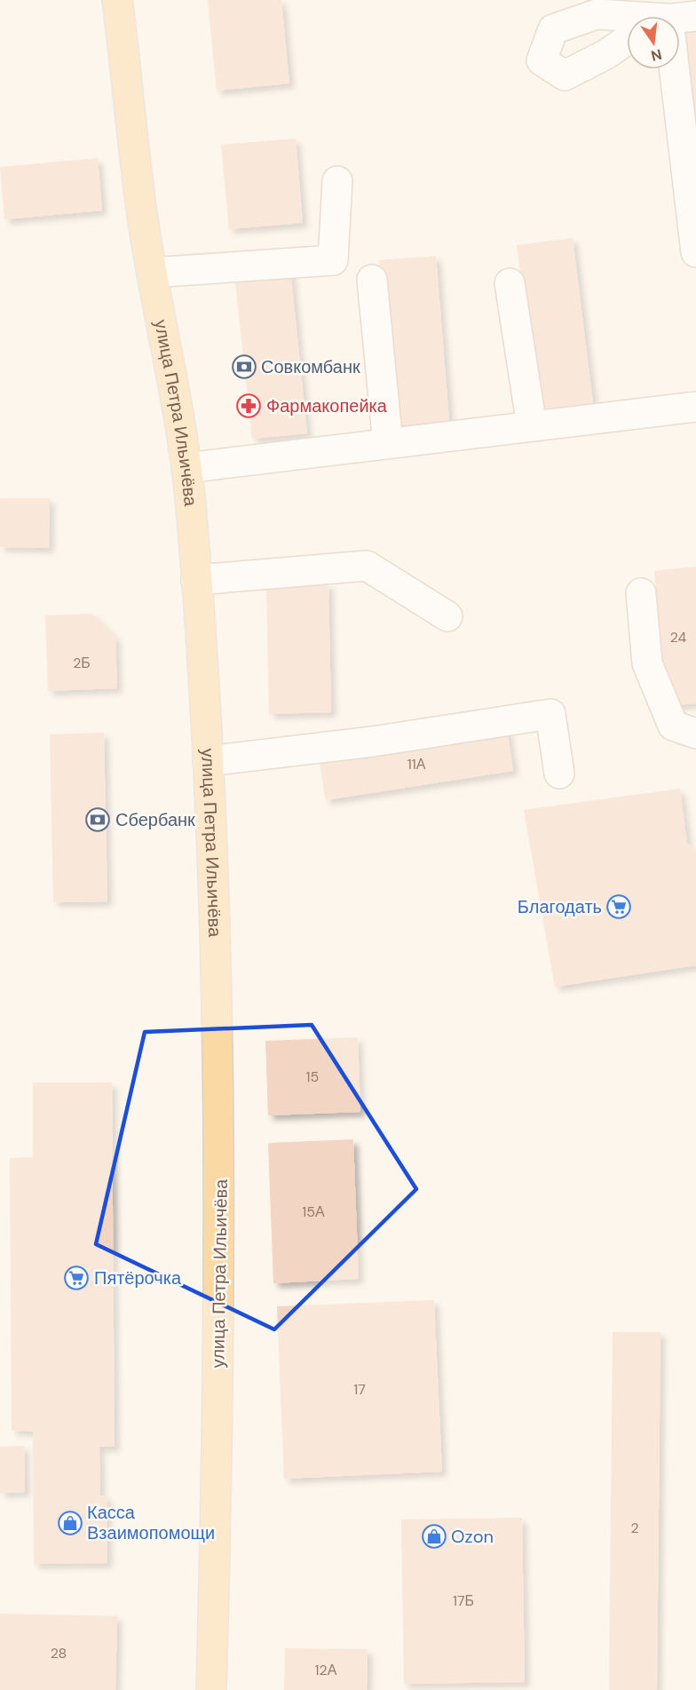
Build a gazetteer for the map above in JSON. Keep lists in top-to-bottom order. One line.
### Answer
{"streets":{"main road":["улица Петра Ильичёва"]},"places":{"bank":["Совкомбанк","Сбербанк"],"pharmacy":["Фармакопейка"],"supermarket":["Благодать","Пятёрочка"],"shop":["Касса Взаимопомощи","Ozon"]},"house_numbers":["24","2Б","11А","15","15А","17","2","17Б","28","12А"],"north":"bottom"}
